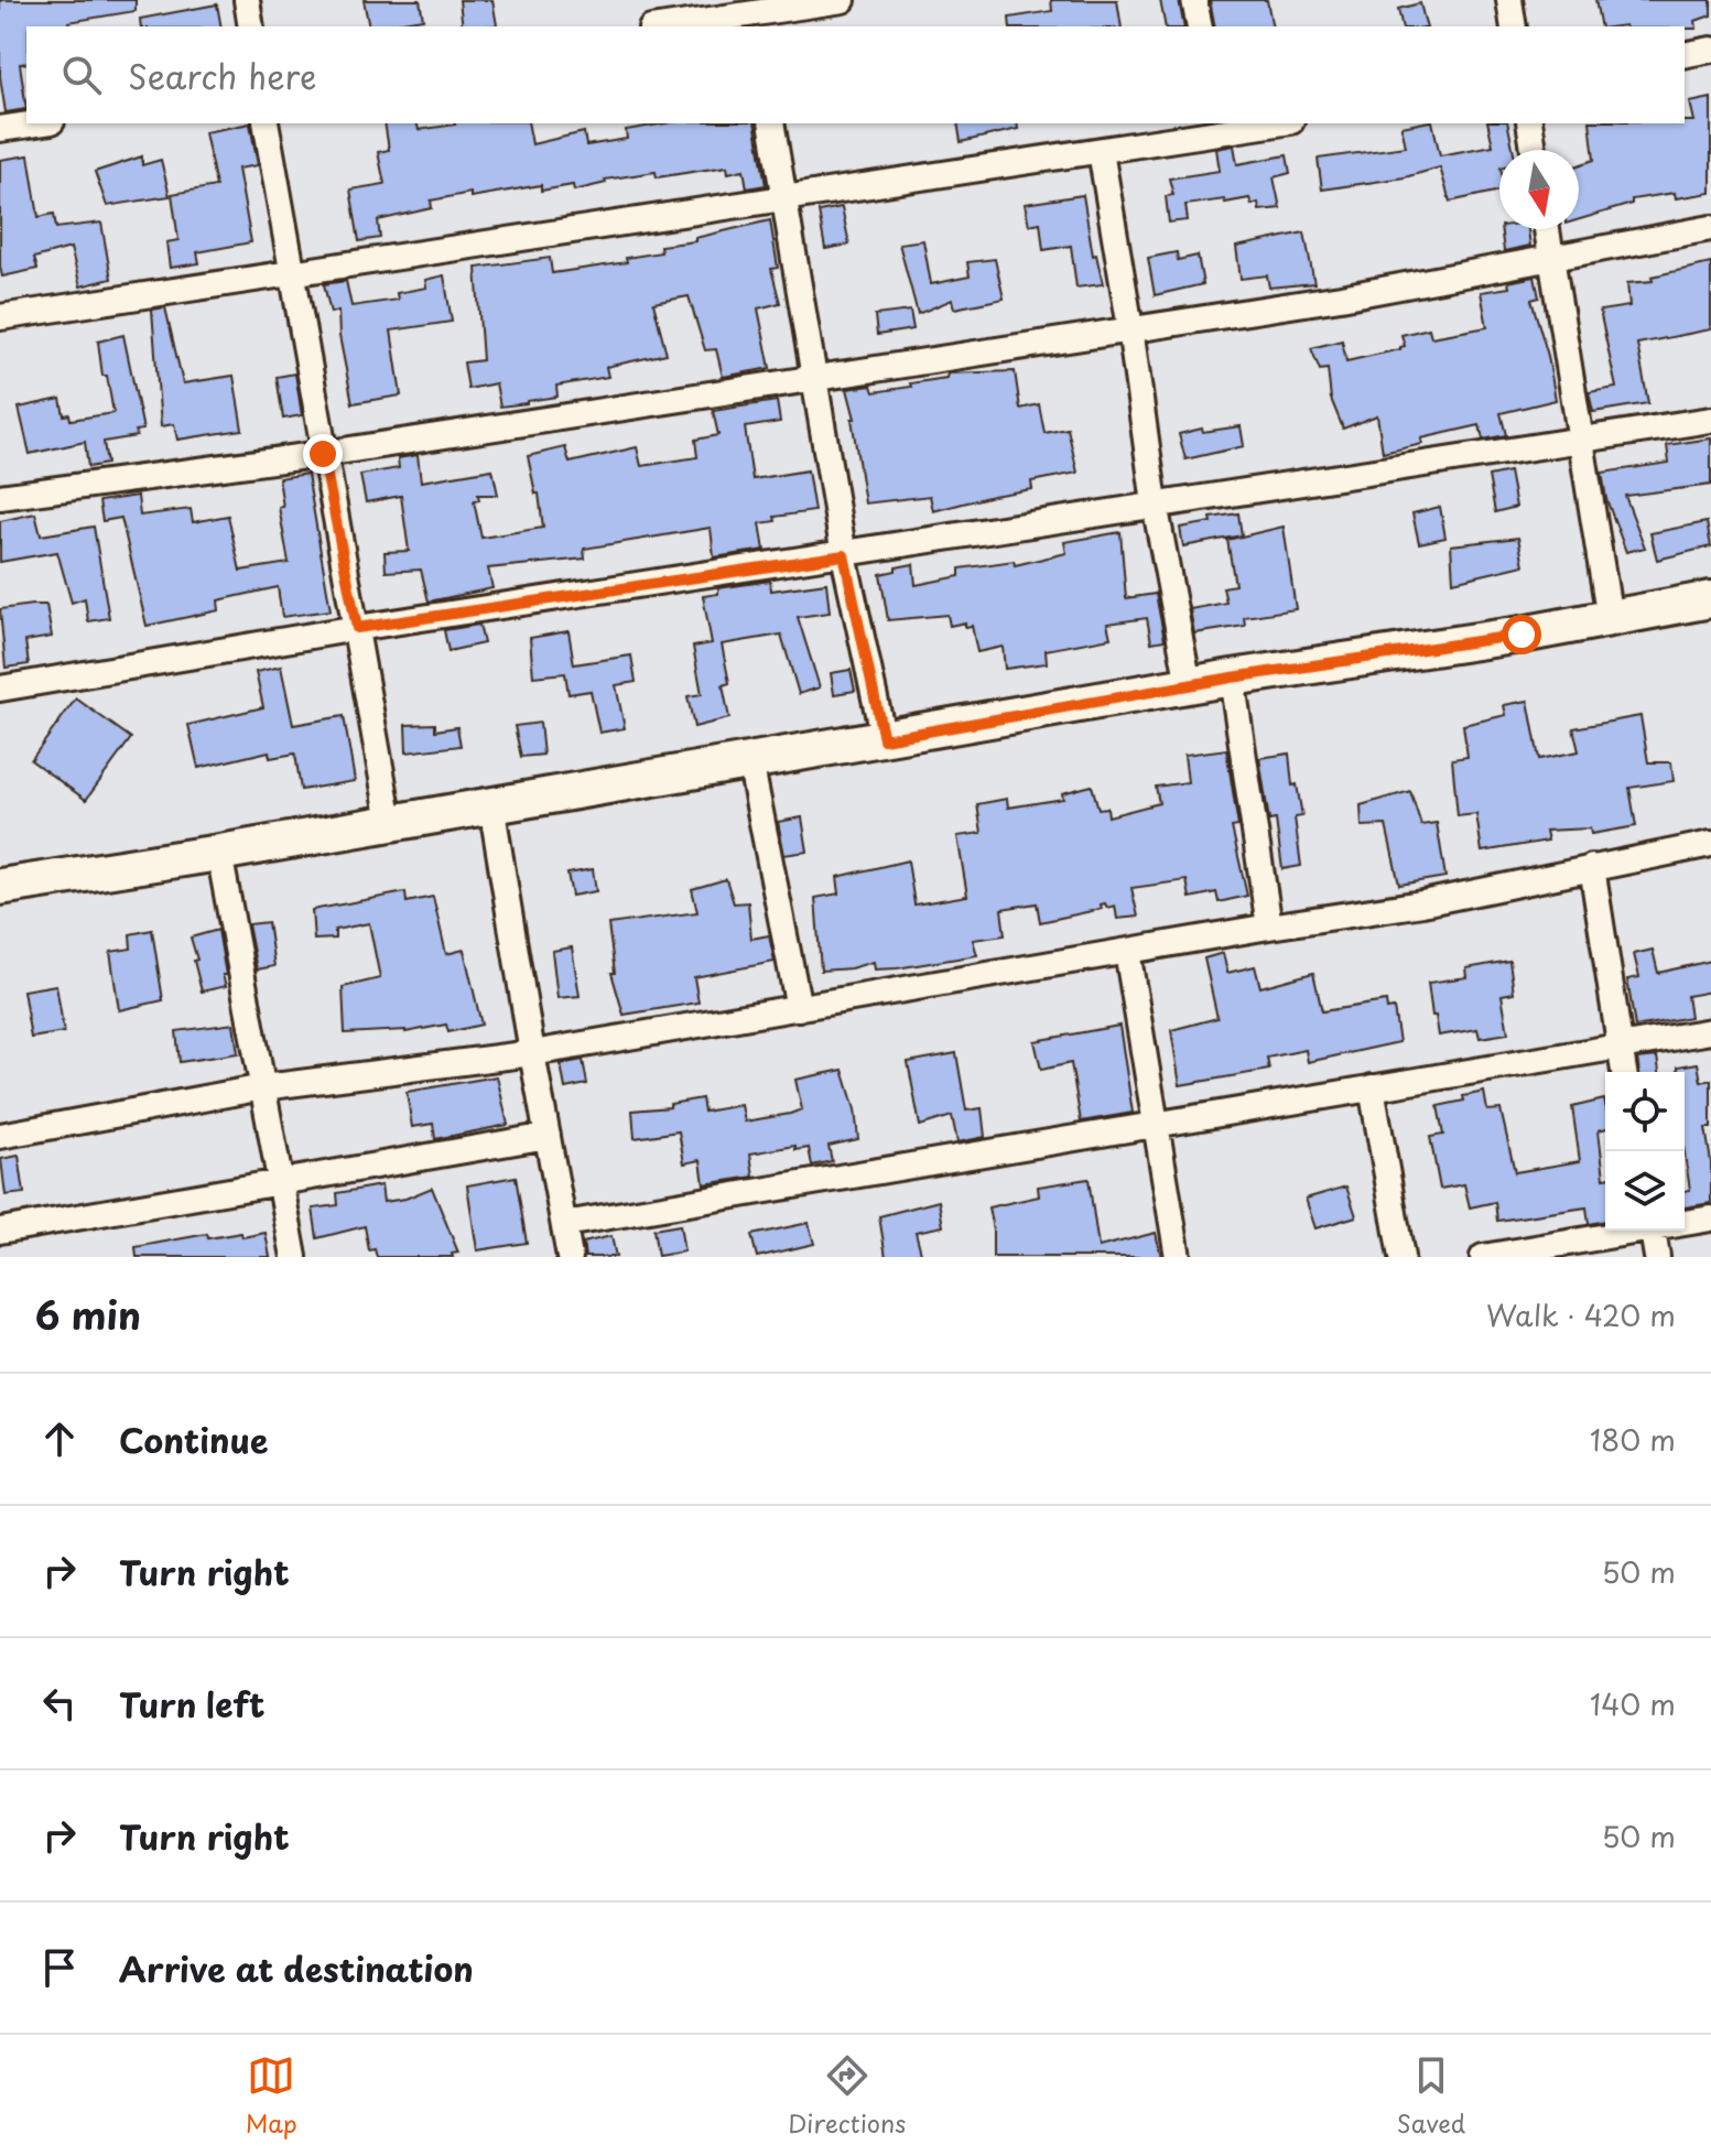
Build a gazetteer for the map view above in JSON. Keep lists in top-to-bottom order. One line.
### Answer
{"north":"bottom","page":{"search":"Search here","heading":["6 min","Walk · 420 m"],"list":[["Continue","180 m"],["Turn right","50 m"],["Turn left","140 m"],["Turn right","50 m"],"Arrive at destination"],"nav":["Map","Directions","Saved"]}}
